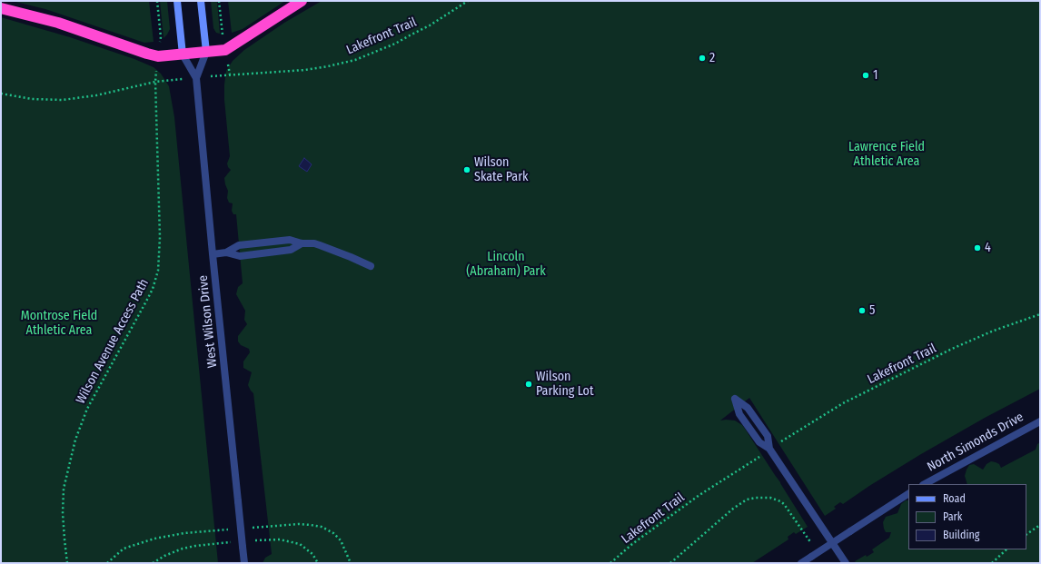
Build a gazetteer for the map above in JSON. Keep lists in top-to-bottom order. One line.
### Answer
{"streets":{"street":["West Wilson Drive"],"lane":["North Simonds Drive"],"path":["Lakefront Trail","Wilson Avenue Access Path"]},"parks":["Lawrence Field Athletic Area","Lincoln (Abraham) Park","Montrose Field Athletic Area"],"places":["2","1","Wilson Skate Park","4","5","Wilson Parking Lot"],"legend":["Road","Park","Building"]}
